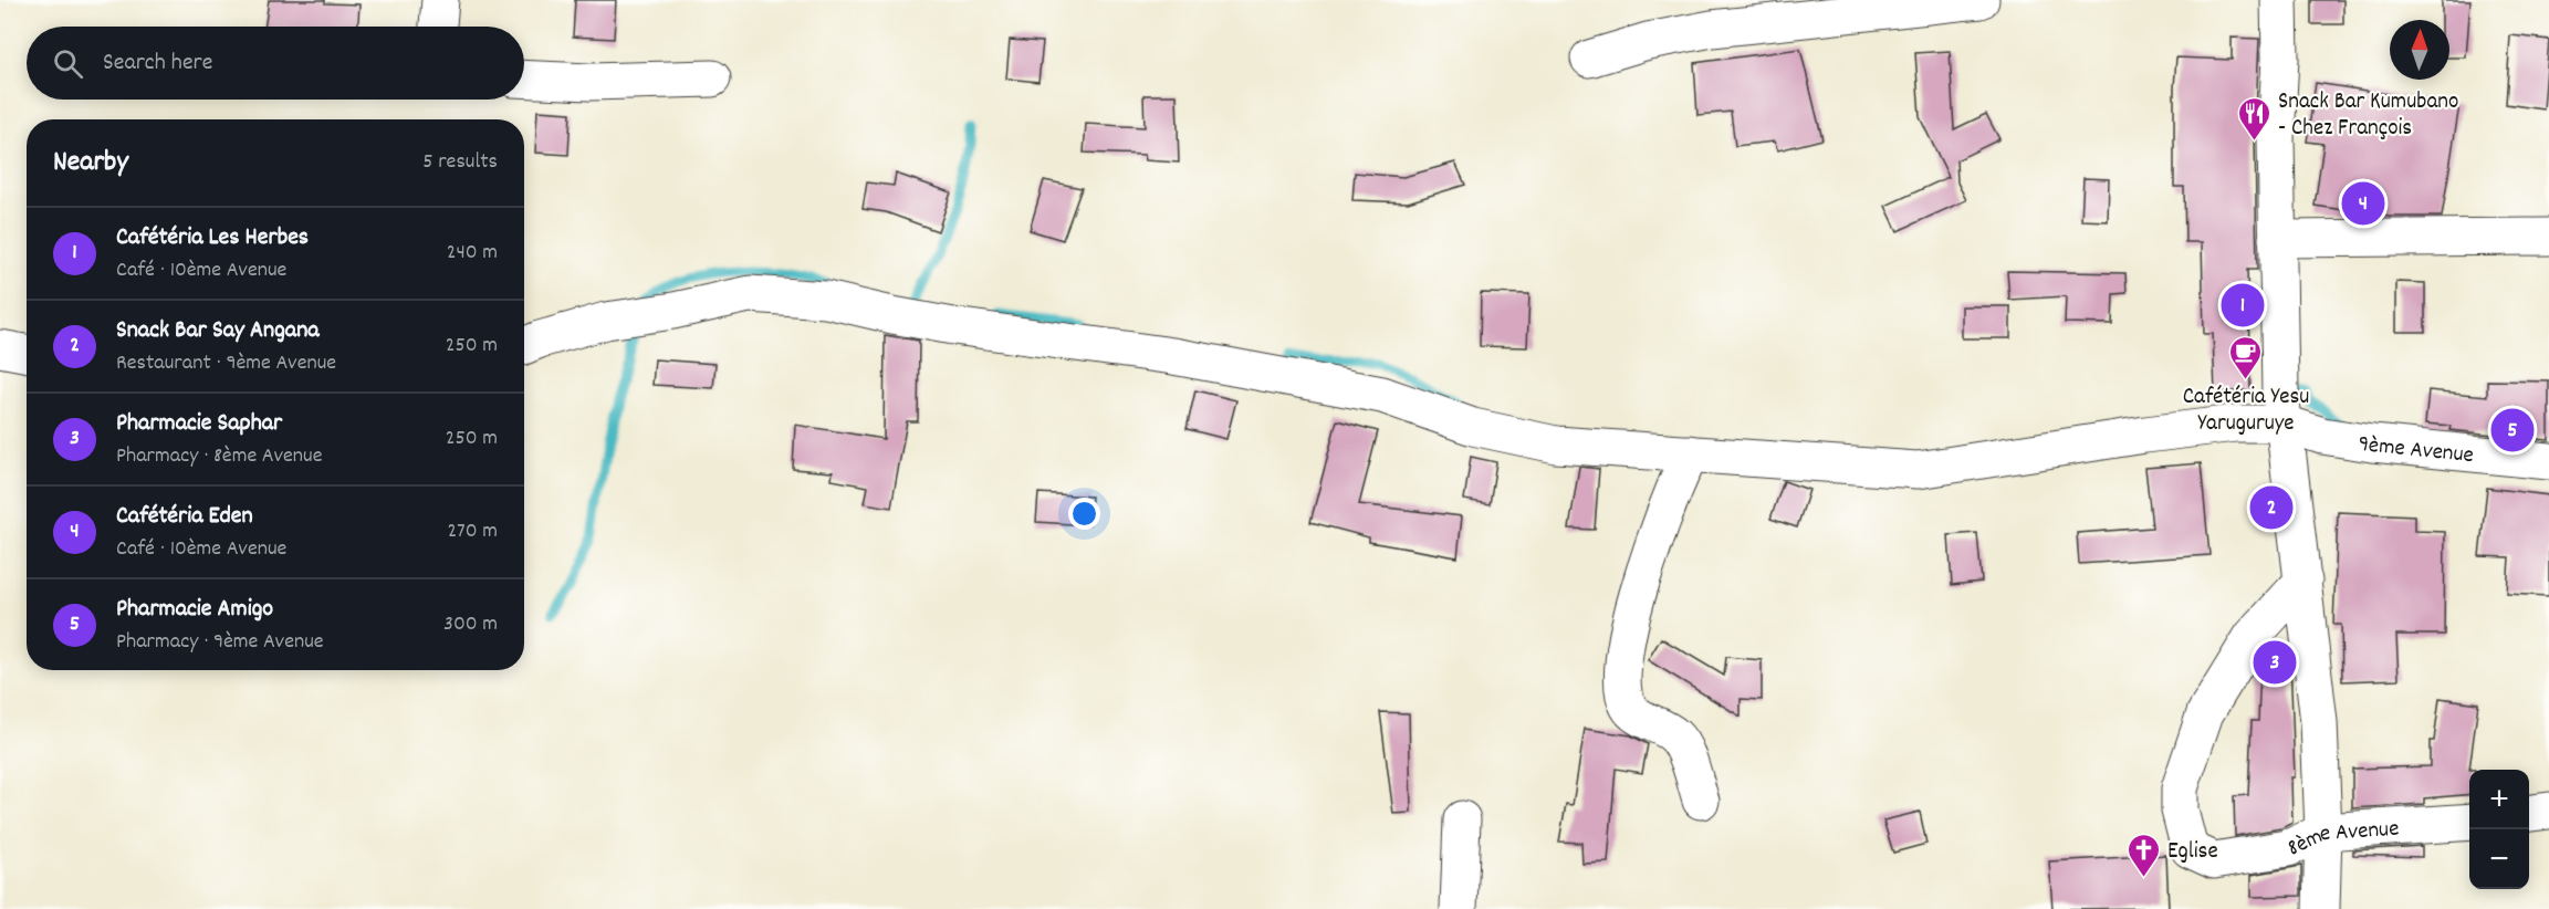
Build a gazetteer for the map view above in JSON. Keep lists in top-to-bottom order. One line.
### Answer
{"streets":{"street":["9ème Avenue","8ème Avenue"]},"places":{"restaurant":["Snack Bar Kumubano - Chez François"],"cafe":["Cafétéria Yesu Yaruguruye"],"church":["Eglise"]},"north":"top","page":{"search":"Search here","heading":["Nearby","5 results"],"pins":["4","1","5","2","3"],"list":[{"mark":"1","name":"Cafétéria Les Herbes","note":"Café · 10ème Avenue","value":"240 m"},{"mark":"2","name":"Snack Bar Say Angana","note":"Restaurant · 9ème Avenue","value":"250 m"},{"mark":"3","name":"Pharmacie Saphar","note":"Pharmacy · 8ème Avenue","value":"250 m"},{"mark":"4","name":"Cafétéria Eden","note":"Café · 10ème Avenue","value":"270 m"},{"mark":"5","name":"Pharmacie Amigo","note":"Pharmacy · 9ème Avenue","value":"300 m"}],"map_buttons":["+","−"]}}
